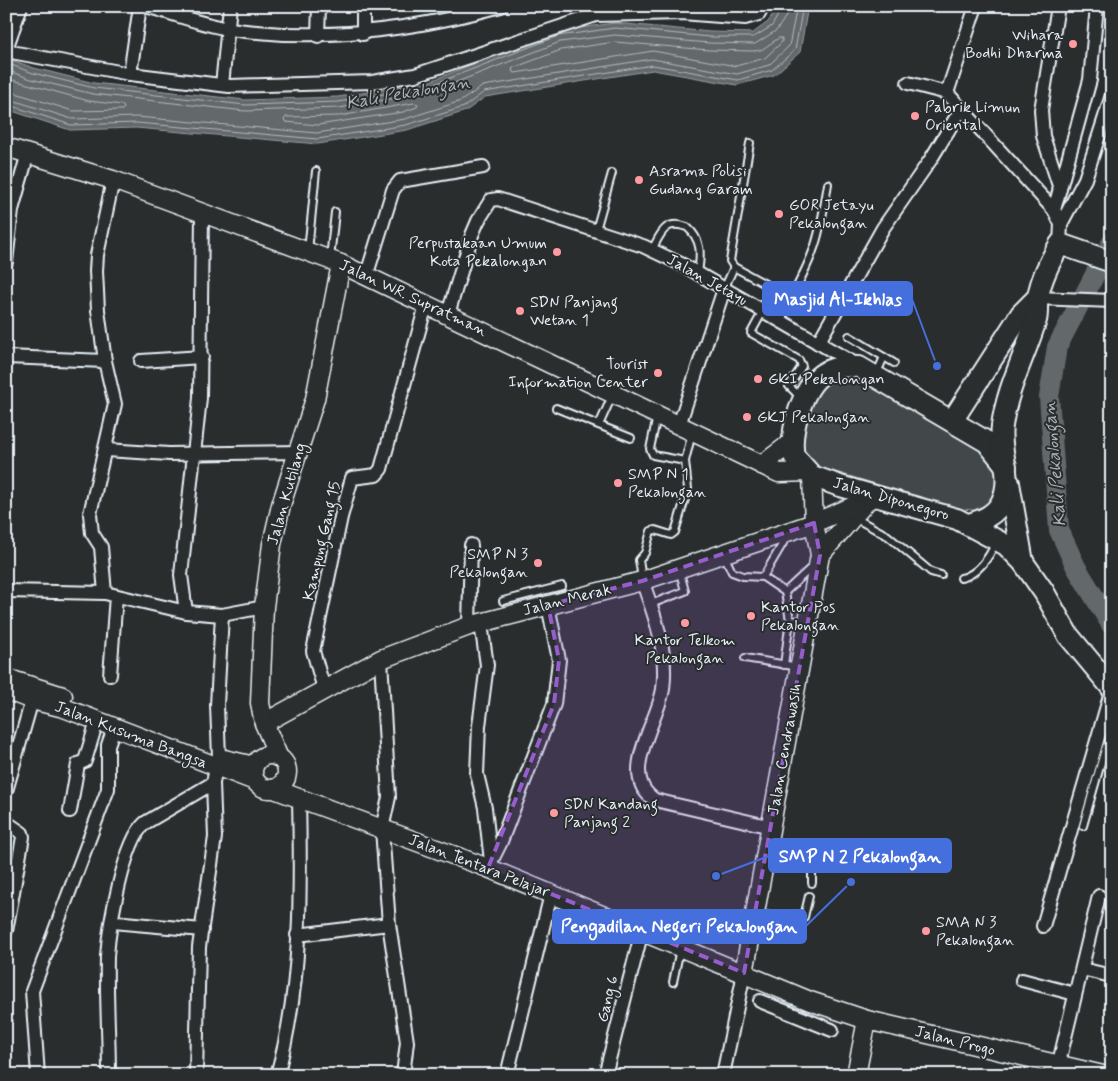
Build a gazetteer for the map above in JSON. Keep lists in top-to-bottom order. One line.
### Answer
{"streets":{"main road":["Jalan Jetayu","Jalan Diponegoro"],"street":["Jalan WR. Supratman","Jalan Kutilang","Kampung Gang 15","Jalan Merak","Jalan Kusuma Bangsa","Jalan Cendrawasih","Jalan Tentara Pelajar","Gang 6","Jalan Progo"]},"crossings":[["Jalan Jetayu","Jalan WR. Supratman"],["Jalan Jetayu","Jalan Diponegoro"],["Jalan WR. Supratman","Jalan Kutilang"],["Jalan WR. Supratman","Jalan Diponegoro"],["Jalan WR. Supratman","Kampung Gang 15"],["Jalan WR. Supratman","Jalan Cendrawasih"],["Jalan Kutilang","Jalan Merak"],["Jalan Kutilang","Jalan Kusuma Bangsa"],["Jalan Kutilang","Jalan Tentara Pelajar"],["Jalan Diponegoro","Jalan Merak"],["Jalan Diponegoro","Jalan Cendrawasih"],["Kampung Gang 15","Jalan Merak"],["Jalan Merak","Jalan Cendrawasih"],["Jalan Kusuma Bangsa","Jalan Tentara Pelajar"],["Jalan Cendrawasih","Jalan Tentara Pelajar"],["Jalan Tentara Pelajar","Gang 6"],["Jalan Tentara Pelajar","Jalan Progo"]],"water":["Kali Pekalongan"],"places":["Wihara Bodhi Dharma","Pabrik Limun Oriental","Asrama Polisi Gudang Garam","GOR Jetayu Pekalongan","Perpustakaan Umum Kota Pekalongan","SDN Panjang Wetan 1","Masjid Al-Ikhlas","Tourist Information Center","GKI Pekalongan","GKJ Pekalongan","SMP N 1 Pekalongan","SMP N 3 Pekalongan","Kantor Pos Pekalongan","Kantor Telkom Pekalongan","SDN Kandang Panjang 2","SMP N 2 Pekalongan","Pengadilan Negeri Pekalongan","SMA N 3 Pekalongan"]}
